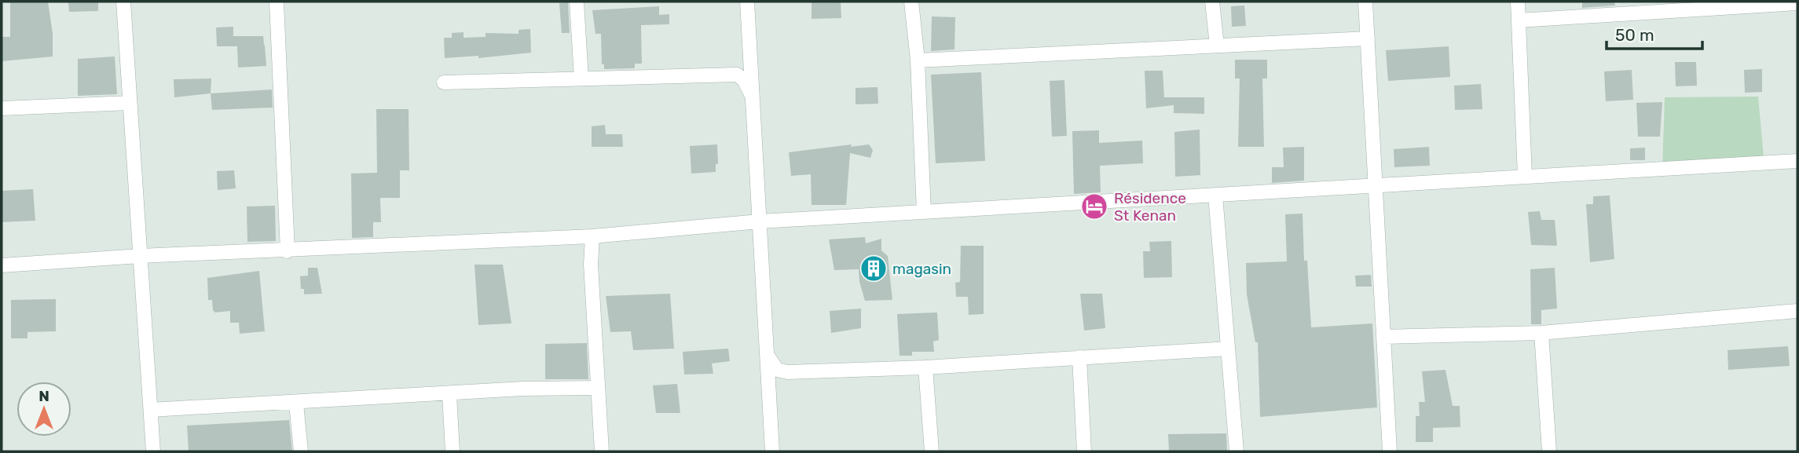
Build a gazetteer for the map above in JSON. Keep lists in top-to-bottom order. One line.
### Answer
{"places":{"hotel":["Résidence St Kenan"],"building":["magasin"]},"scale_bar":"50 m","north":"top"}
